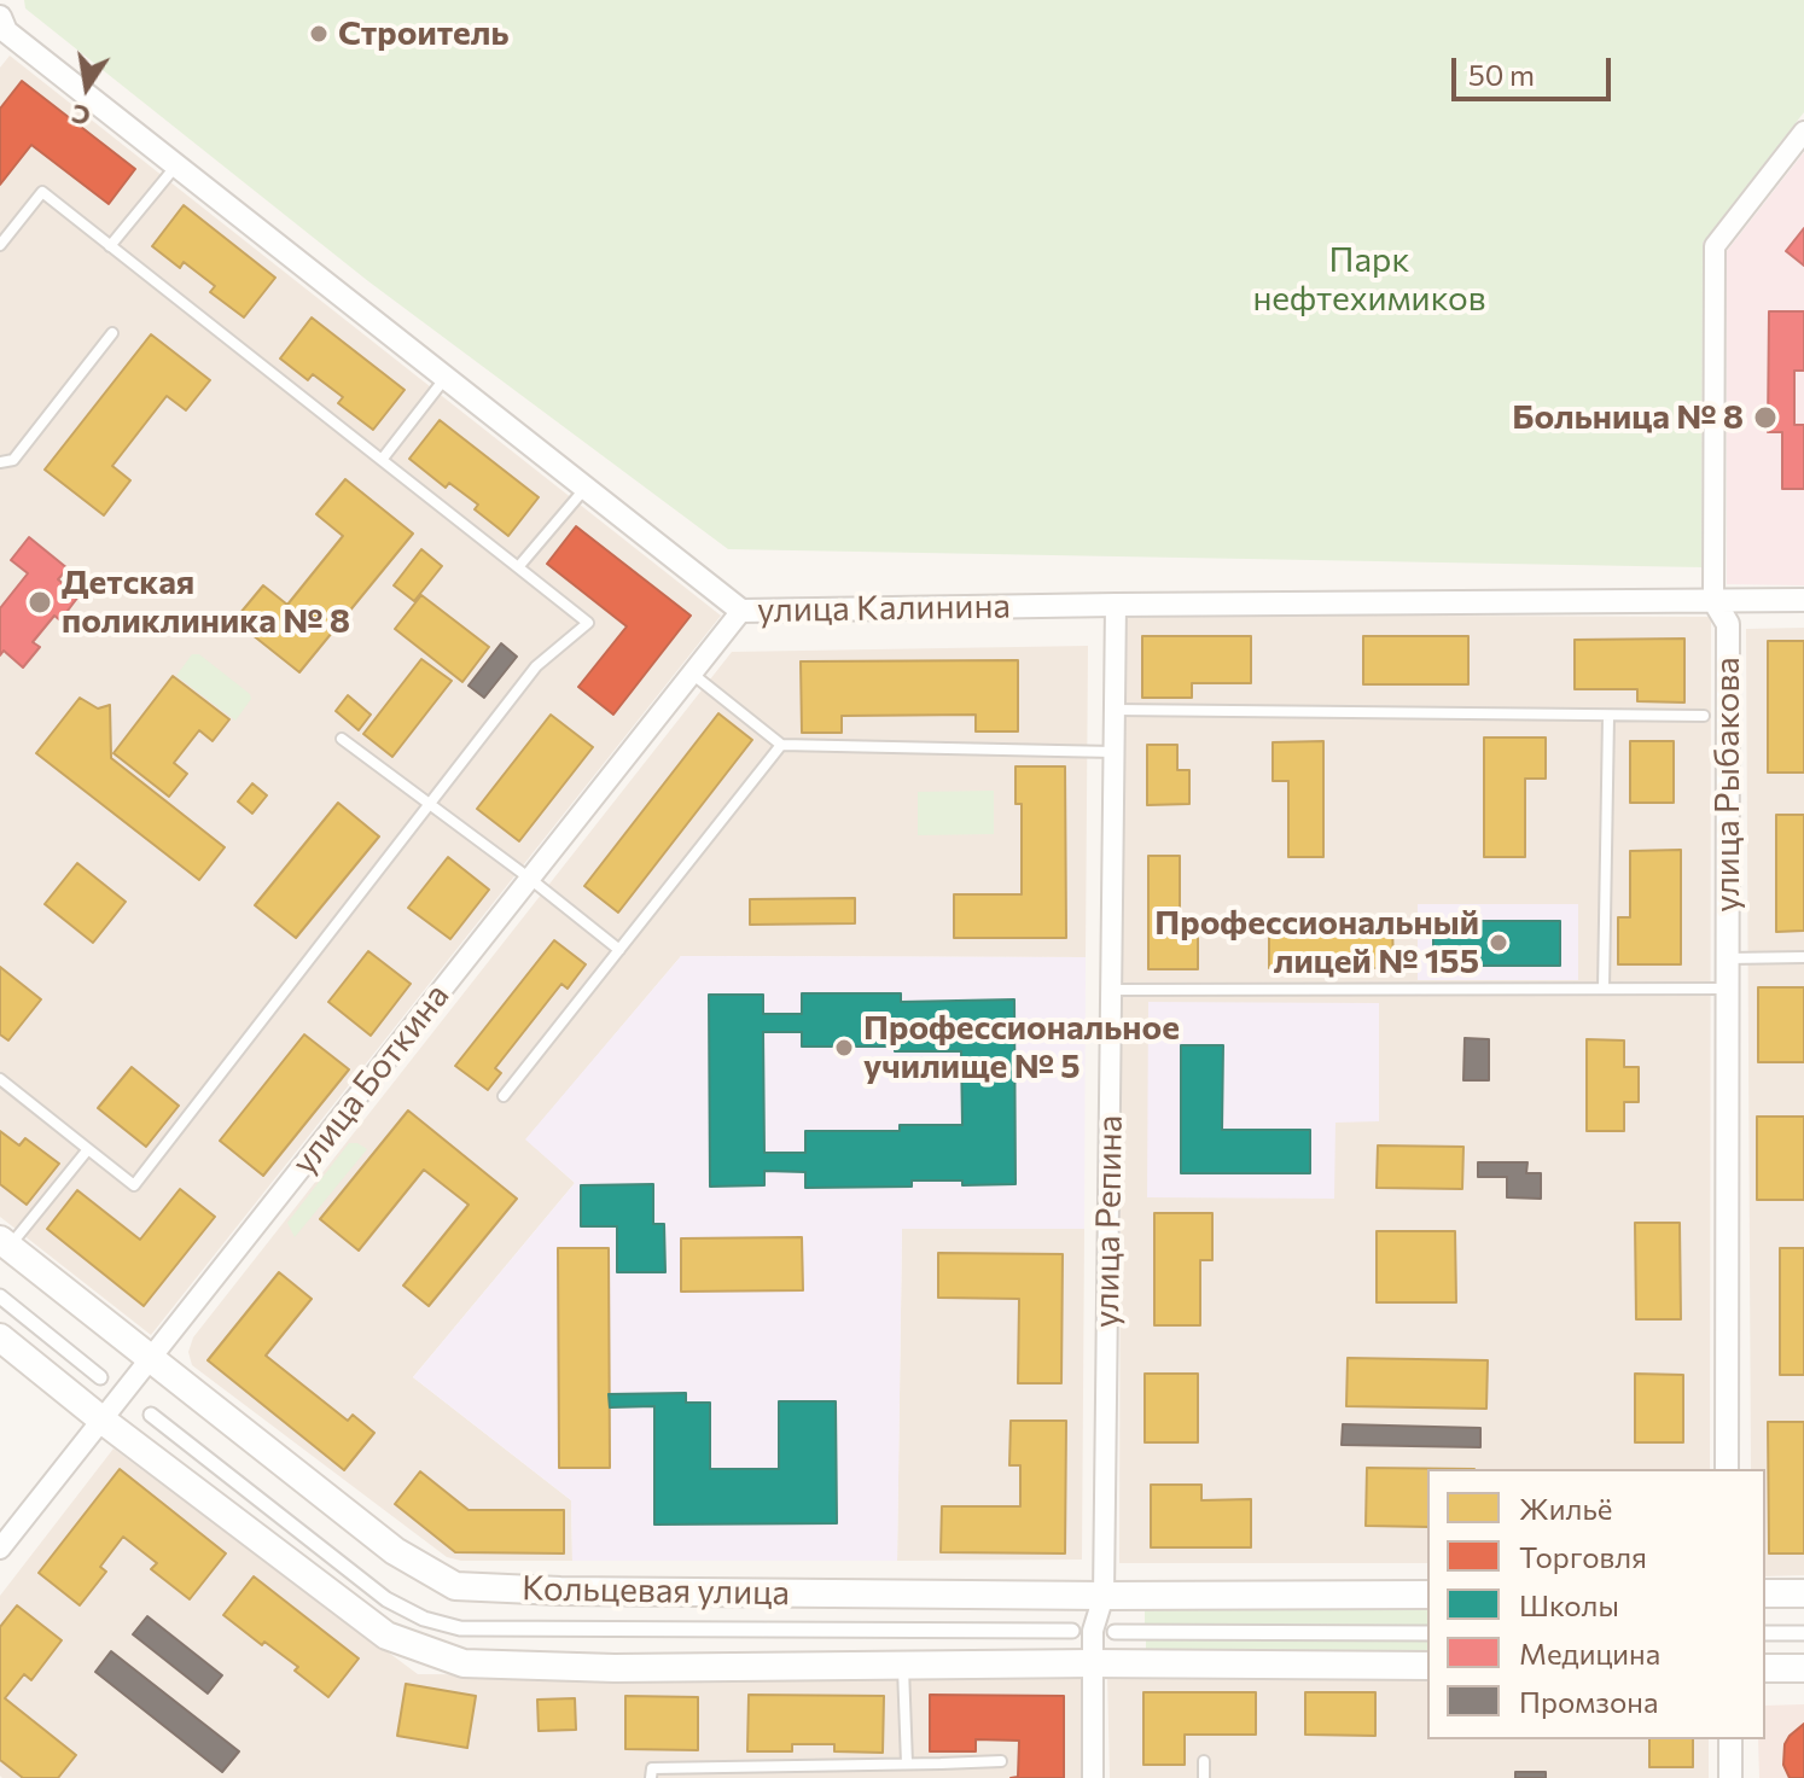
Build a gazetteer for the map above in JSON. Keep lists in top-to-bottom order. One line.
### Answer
{"streets":{"main road":["Кольцевая улица"],"street":["улица Калинина","улица Рыбакова","улица Боткина","улица Репина"]},"crossings":[["улица Калинина","улица Рыбакова"],["улица Калинина","улица Боткина"],["улица Калинина","улица Репина"],["улица Боткина","Кольцевая улица"],["улица Репина","Кольцевая улица"]],"parks":["Парк нефтехимиков"],"places":["Строитель","Больница № 8","Детская поликлиника № 8","Профессиональный лицей № 155","Профессиональное училище № 5"],"legend":["Жильё","Торговля","Школы","Медицина","Промзона"],"scale_bar":"50 m","north":"bottom"}
